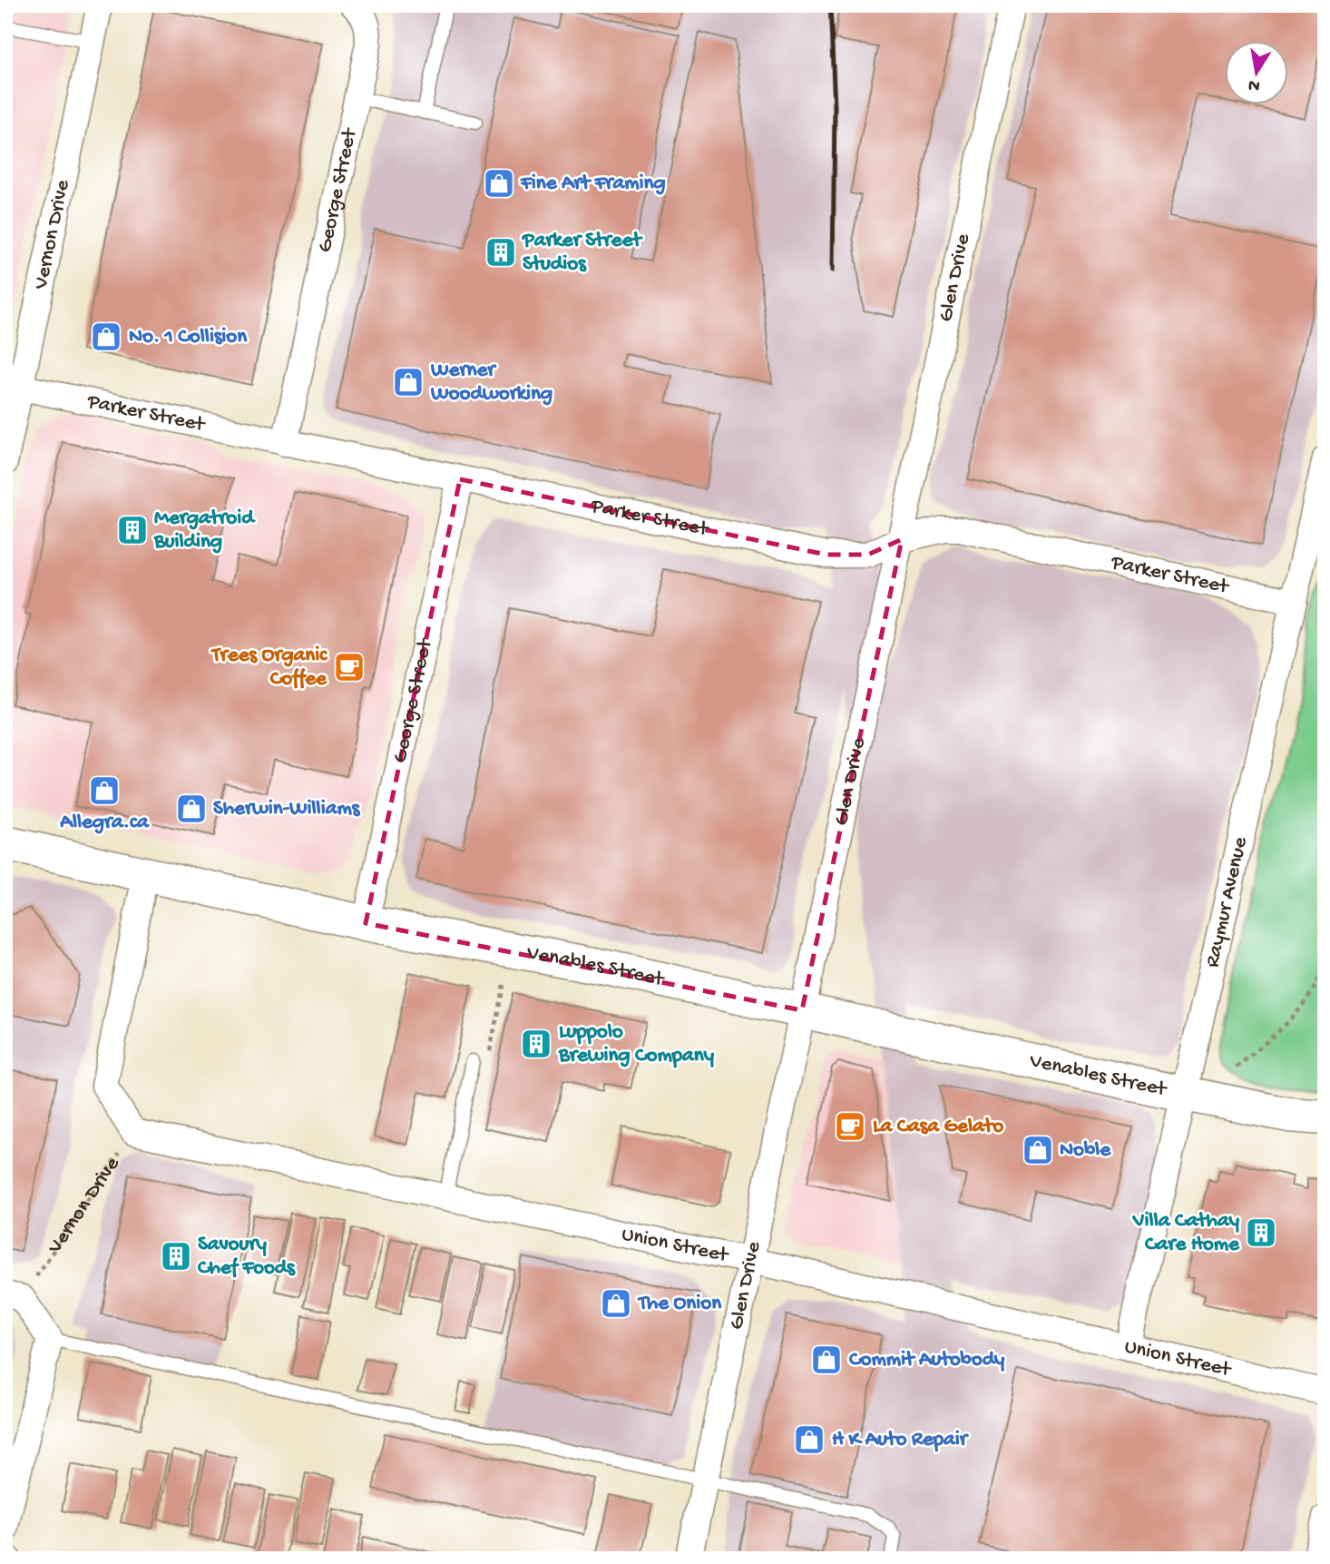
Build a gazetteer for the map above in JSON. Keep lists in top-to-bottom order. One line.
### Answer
{"streets":{"main road":["Venables Street"],"street":["George Street","Vernon Drive","Glen Drive","Parker Street","Raymur Avenue","Union Street"]},"crossings":[["George Street","Parker Street"],["George Street","Venables Street"],["Vernon Drive","Parker Street"],["Vernon Drive","Union Street"],["Glen Drive","Parker Street"],["Glen Drive","Venables Street"],["Glen Drive","Union Street"],["Parker Street","Raymur Avenue"],["Raymur Avenue","Venables Street"],["Raymur Avenue","Union Street"]],"places":{"shop":["Fine Art Framing","No. 1 Collision","Werner Woodworking","Allegra.ca","Sherwin-Williams","Noble","The Onion","Commit Autobody","H K Auto Repair"],"building":["Parker Street Studios","Mergatroid Building","Luppolo Brewing Company","Villa Cathay Care Home","Savoury Chef Foods"],"cafe":["Trees Organic Coffee","La Casa Gelato"]},"north":"bottom"}
